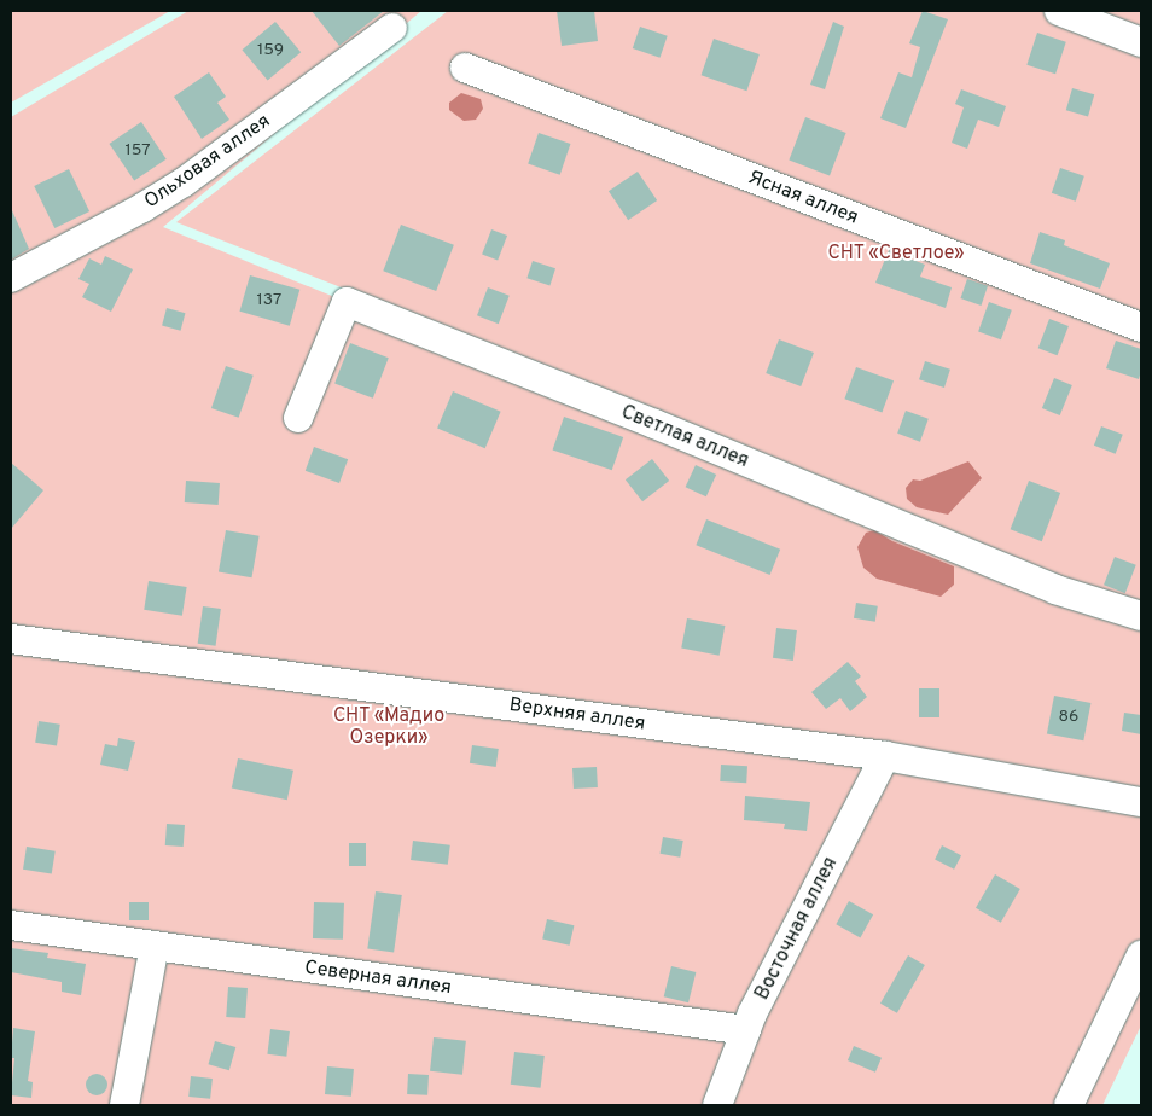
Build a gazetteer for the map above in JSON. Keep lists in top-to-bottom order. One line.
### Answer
{"streets":{"street":["Ольховая аллея","Ясная аллея","Светлая аллея","Верхняя аллея","Восточная аллея","Северная аллея"]},"crossings":[["Верхняя аллея","Восточная аллея"],["Восточная аллея","Северная аллея"]],"parks":["СНТ «Светлое»","СНТ «Мадио Озерки»"],"house_numbers":["159","157","137","86"]}
